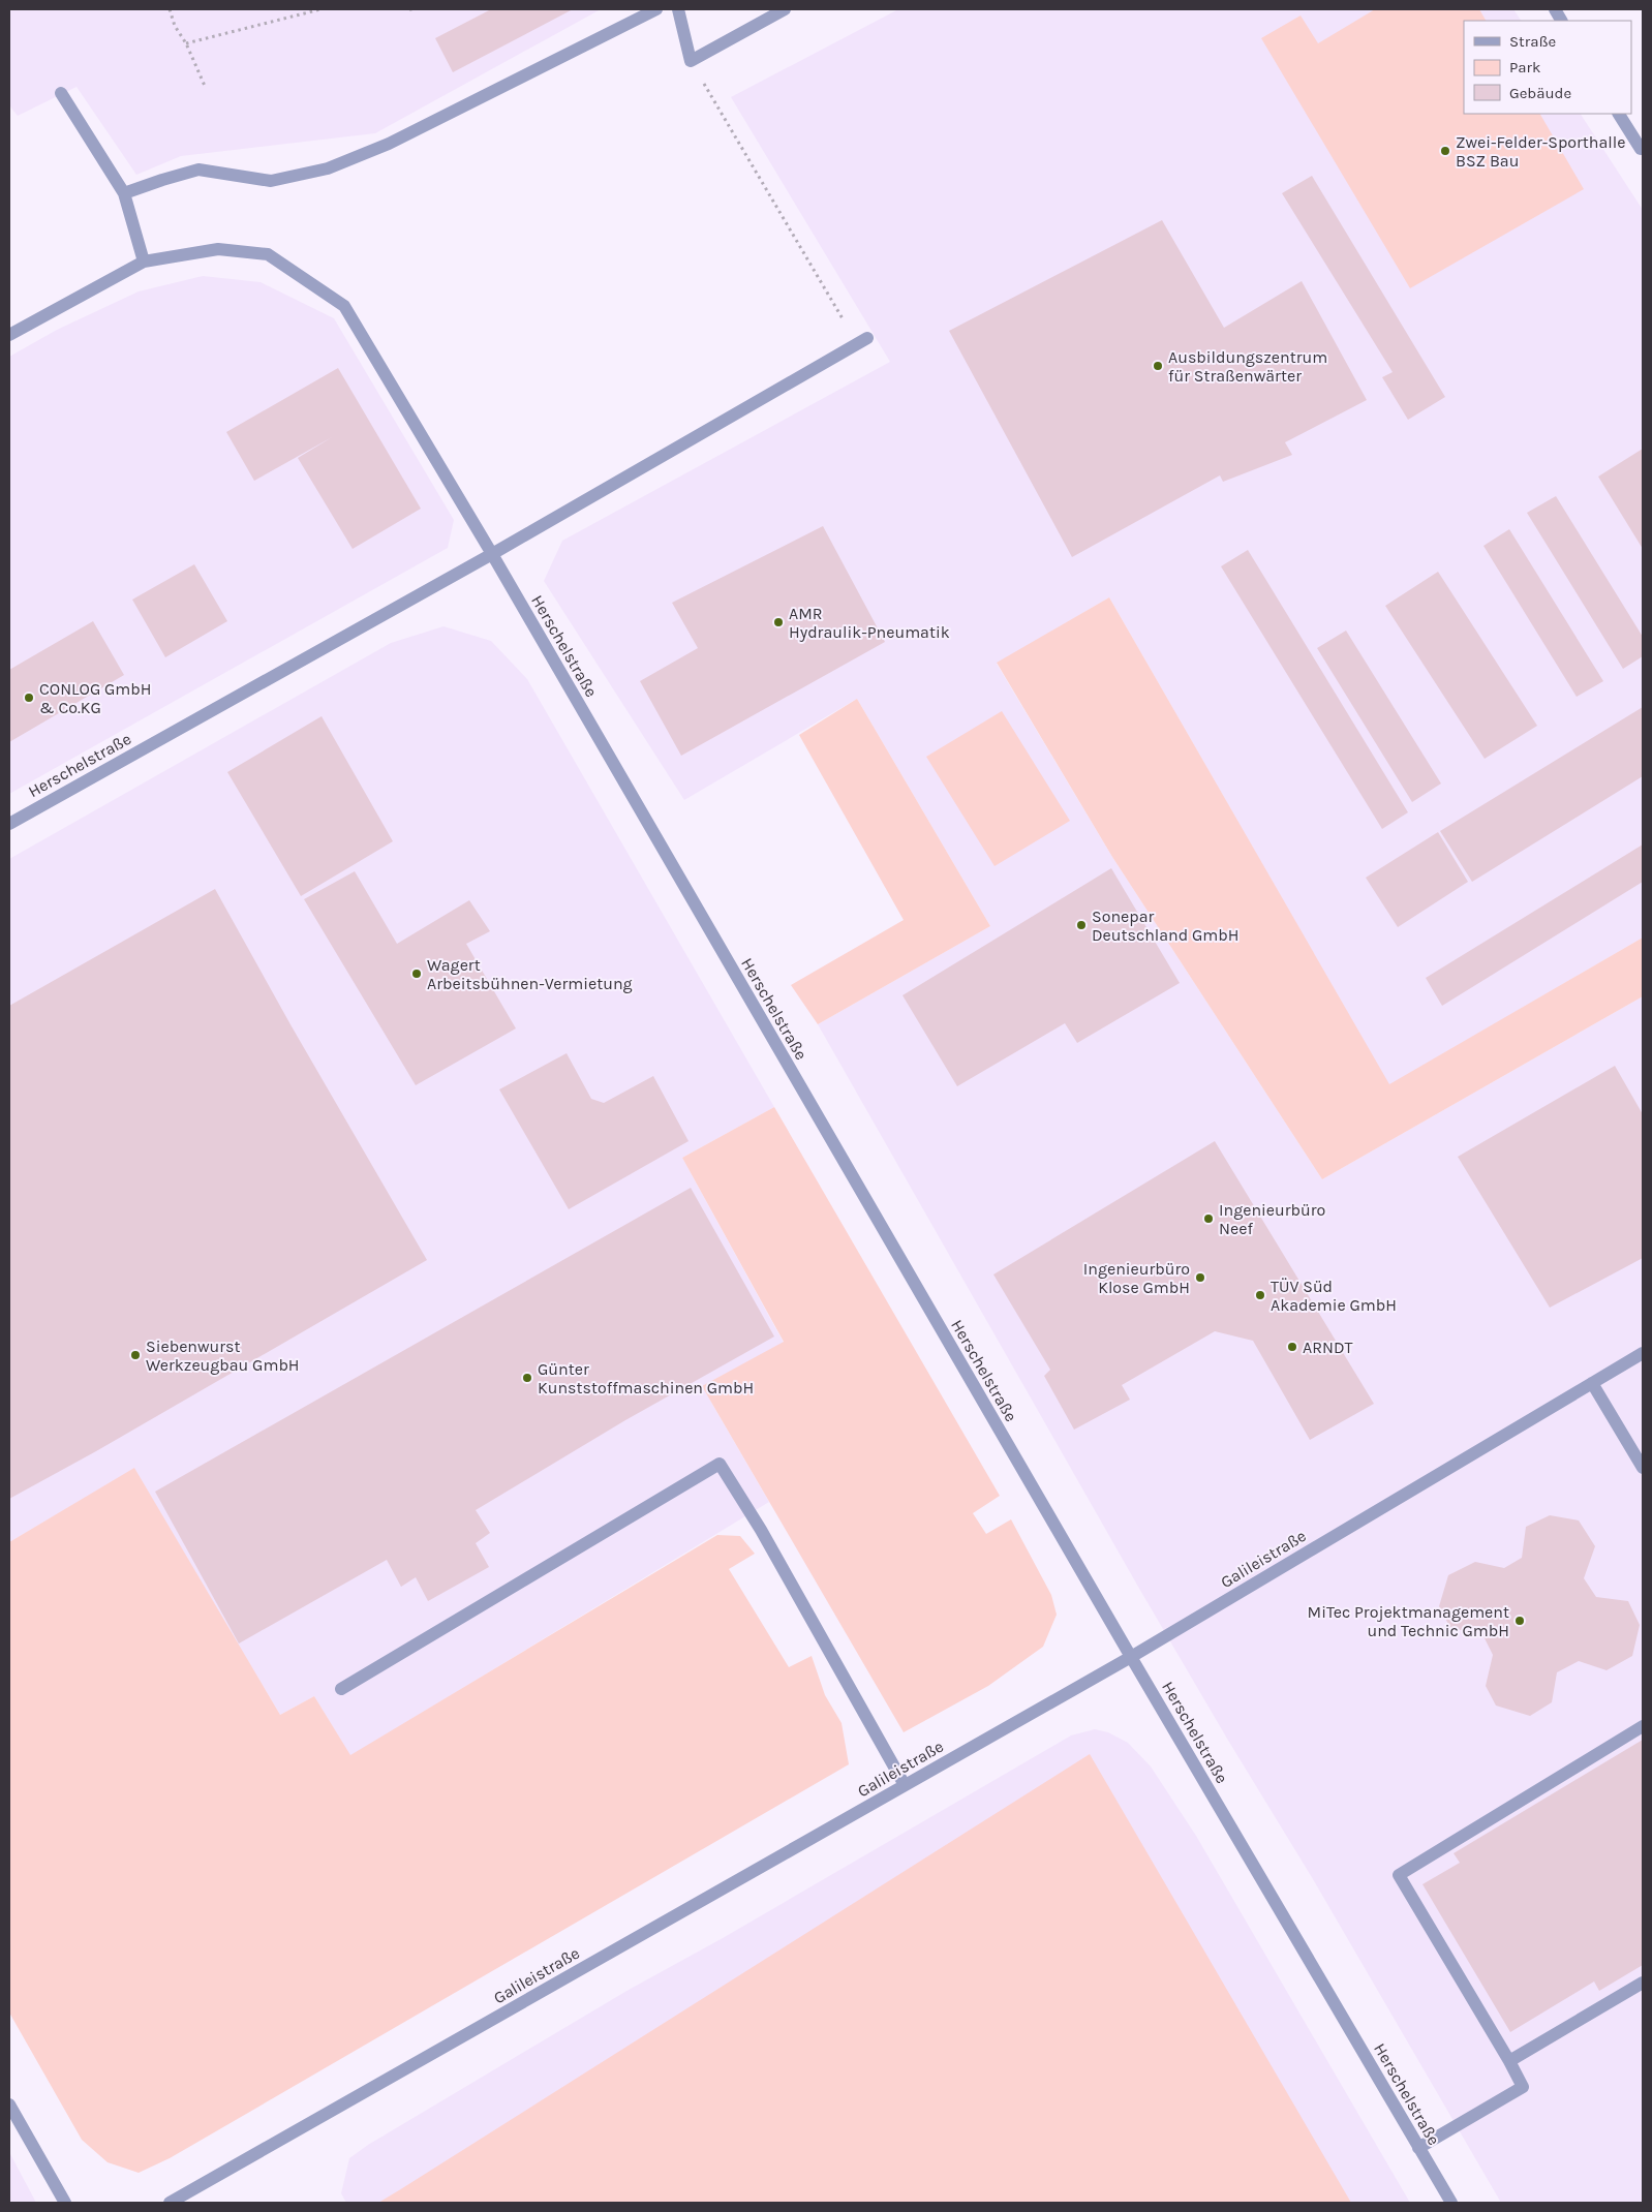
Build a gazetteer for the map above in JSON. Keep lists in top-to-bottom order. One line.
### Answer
{"streets":{"street":["Herschelstraße","Galileistraße"]},"crossings":[["Herschelstraße","Galileistraße"]],"places":["Zwei-Felder-Sporthalle BSZ Bau","Ausbildungszentrum für Straßenwärter","AMR Hydraulik-Pneumatik","CONLOG GmbH & Co.KG","Sonepar Deutschland GmbH","Wagert Arbeitsbühnen-Vermietung","Ingenieurbüro Neef","Ingenieurbüro Klose GmbH","TÜV Süd Akademie GmbH","ARNDT","Siebenwurst Werkzeugbau GmbH","Günter Kunststoffmaschinen GmbH","MiTec Projektmanagement und Technic GmbH"],"legend":["Straße","Park","Gebäude"]}
